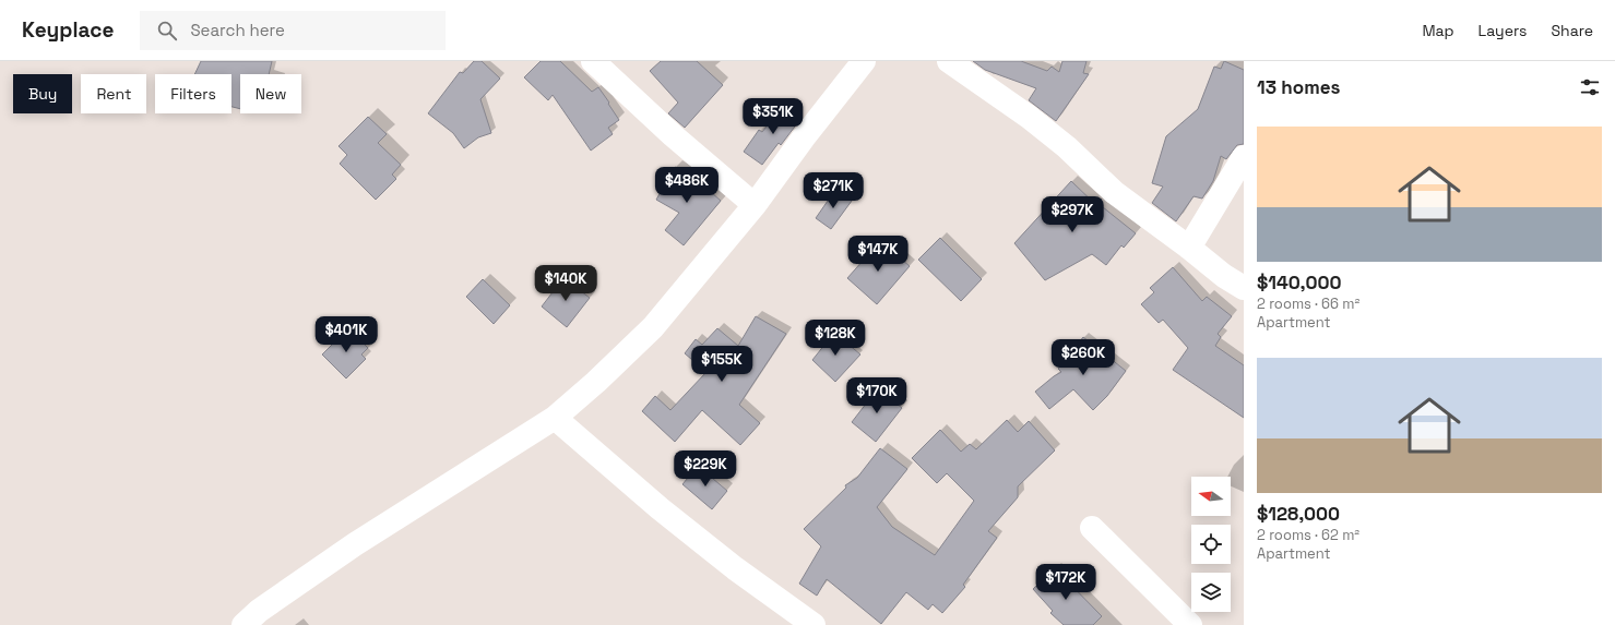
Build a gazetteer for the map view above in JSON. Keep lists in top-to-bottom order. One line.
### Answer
{"north":"left","page":{"header":"Keyplace","search":"Search here","nav":["Map","Layers","Share"],"heading":"13 homes","chip":["Buy","Rent","Filters","New"],"price":["$351K","$486K","$271K","$297K","$147K","$140K","$401K","$128K","$260K","$155K","$170K","$229K","$172K"],"list":[{"name":"$140,000","note":"2 rooms · 66 m² · Apartment"},{"name":"$128,000","note":"2 rooms · 62 m² · Apartment"}]}}
